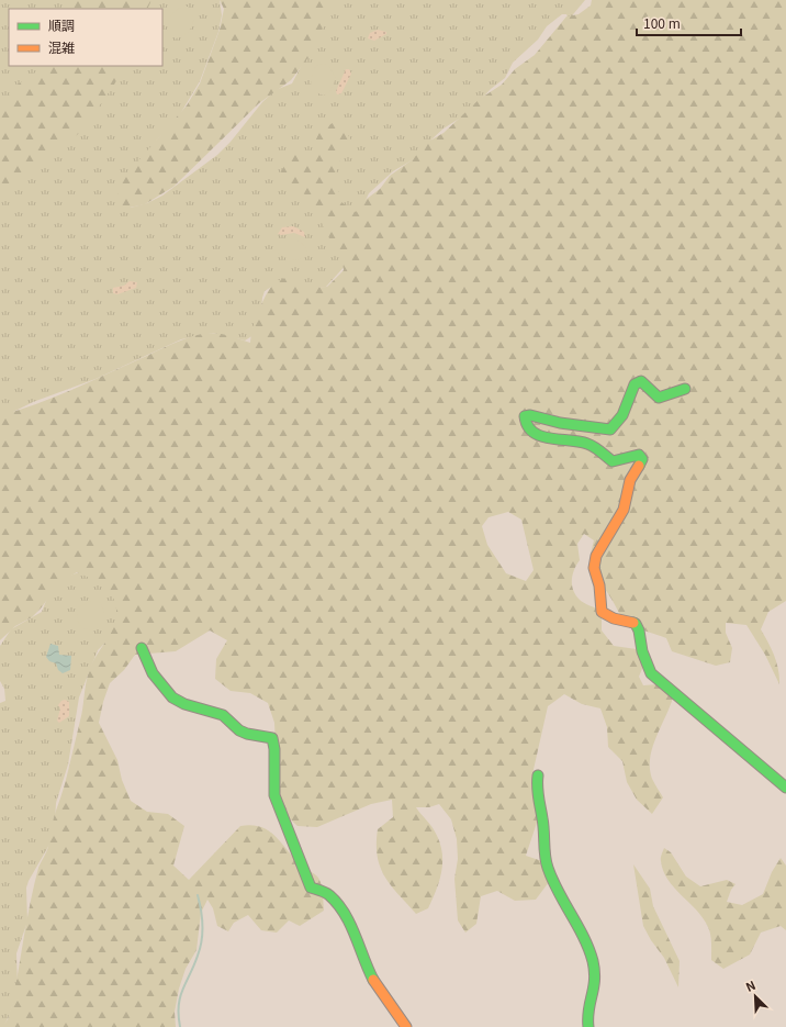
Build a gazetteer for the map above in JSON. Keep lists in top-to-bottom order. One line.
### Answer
{"legend":["順調","混雑"],"scale_bar":"100 m","north":"top left"}
